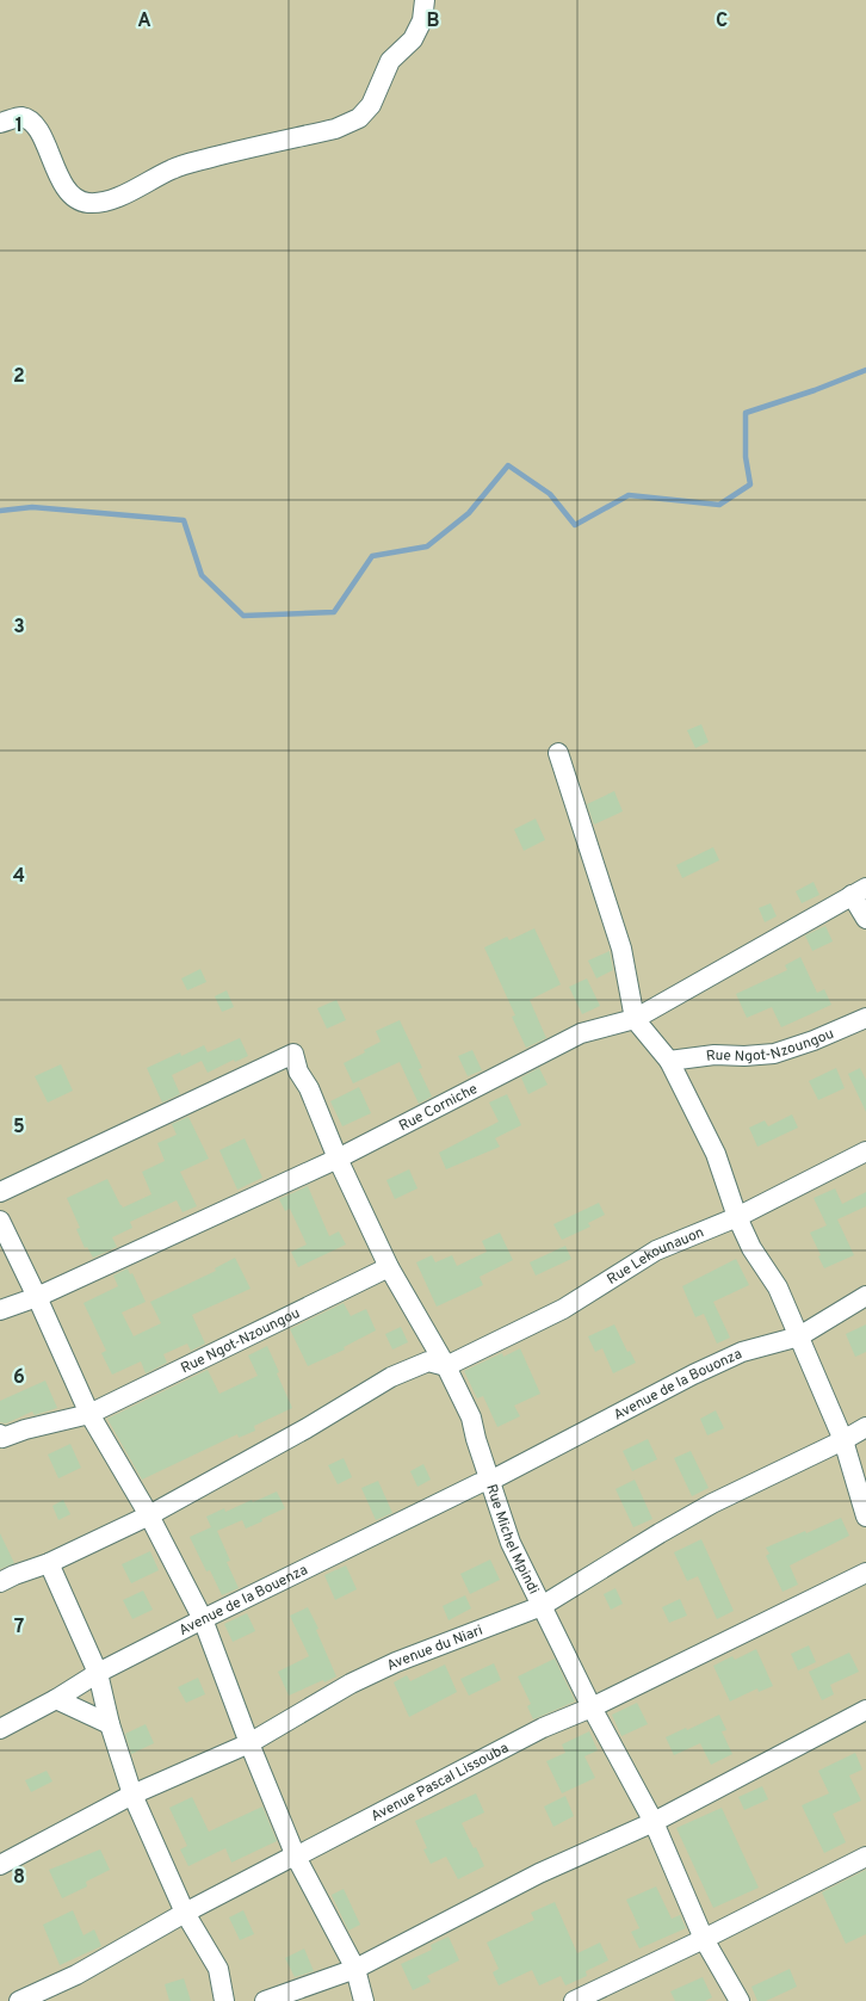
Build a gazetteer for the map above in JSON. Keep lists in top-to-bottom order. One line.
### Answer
{"streets":{"street":["Rue Ngot-Nzoungou","Rue Corniche","Rue Lekounauon","Avenue de la Bouonza","Rue Michel Mpindi","Avenue de la Bouenza","Avenue du Niari","Avenue Pascal Lissouba"]},"crossings":[["Rue Ngot-Nzoungou","Rue Michel Mpindi"],["Rue Corniche","Rue Michel Mpindi"],["Rue Lekounauon","Rue Michel Mpindi"],["Avenue de la Bouonza","Rue Michel Mpindi"],["Avenue de la Bouonza","Avenue de la Bouenza"],["Rue Michel Mpindi","Avenue de la Bouenza"],["Rue Michel Mpindi","Avenue du Niari"],["Rue Michel Mpindi","Avenue Pascal Lissouba"]],"grid":{"columns":["A","B","C"],"rows":["1","2","3","4","5","6","7","8"]}}
